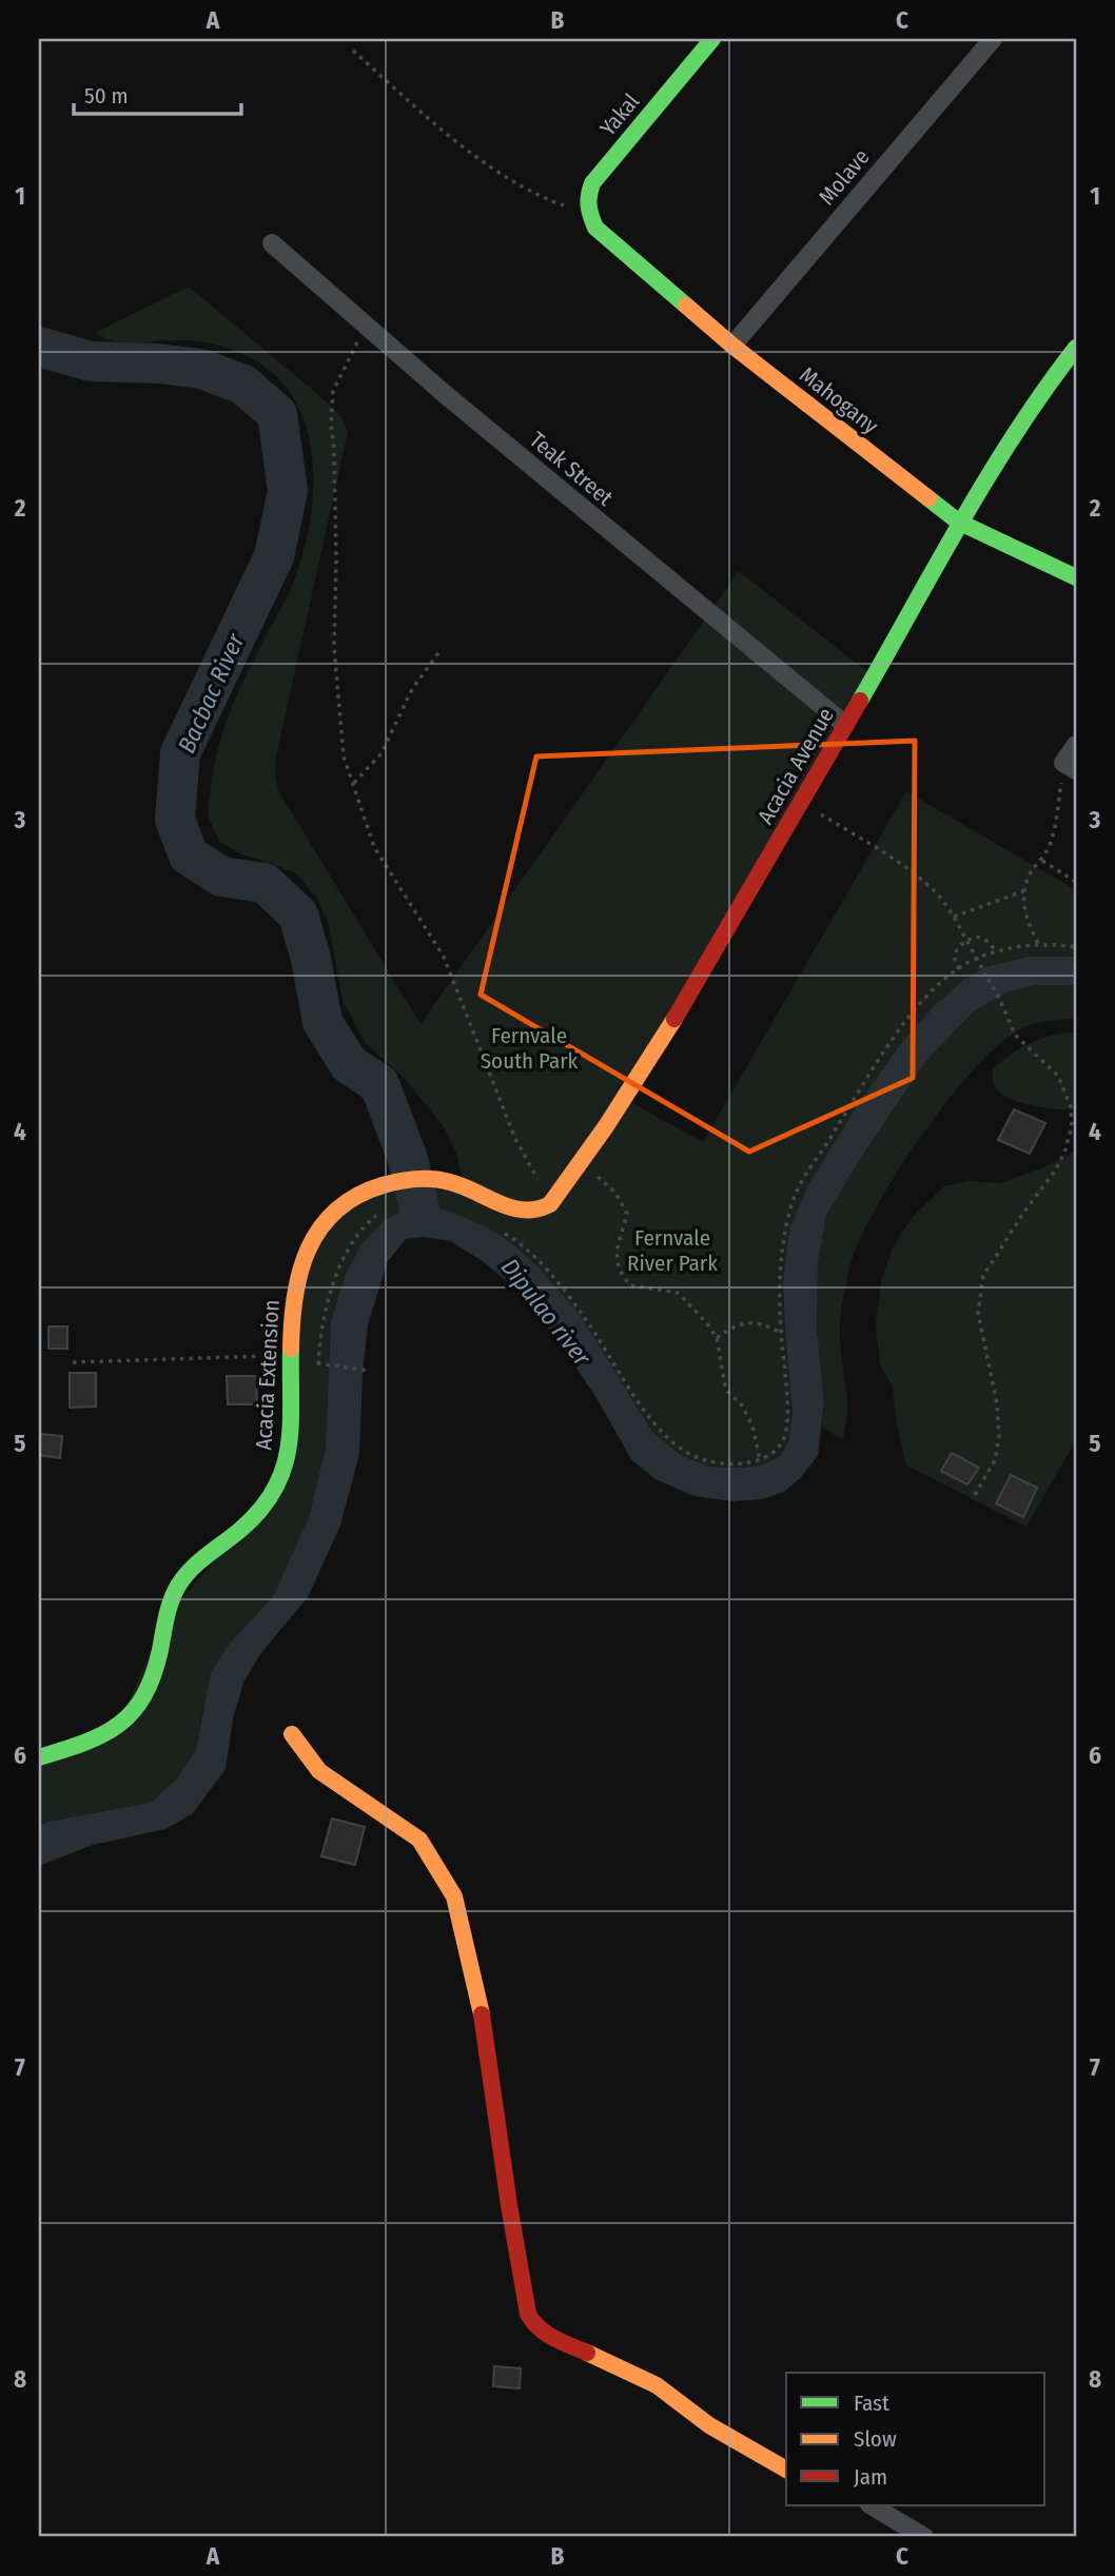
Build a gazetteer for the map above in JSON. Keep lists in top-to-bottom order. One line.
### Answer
{"streets":{"street":["Yakal","Molave","Mahogany","Teak Street","Acacia Avenue","Acacia Extension"]},"crossings":[["Yakal","Mahogany"],["Molave","Mahogany"],["Mahogany","Acacia Avenue"],["Teak Street","Acacia Avenue"],["Acacia Avenue","Acacia Extension"]],"water":["Bacbac River","Dipulao river"],"parks":["Fernvale South Park","Fernvale River Park"],"legend":["Fast","Slow","Jam"],"scale_bar":"50 m","grid":{"columns":["A","B","C"],"rows":["1","2","3","4","5","6","7","8"]}}
